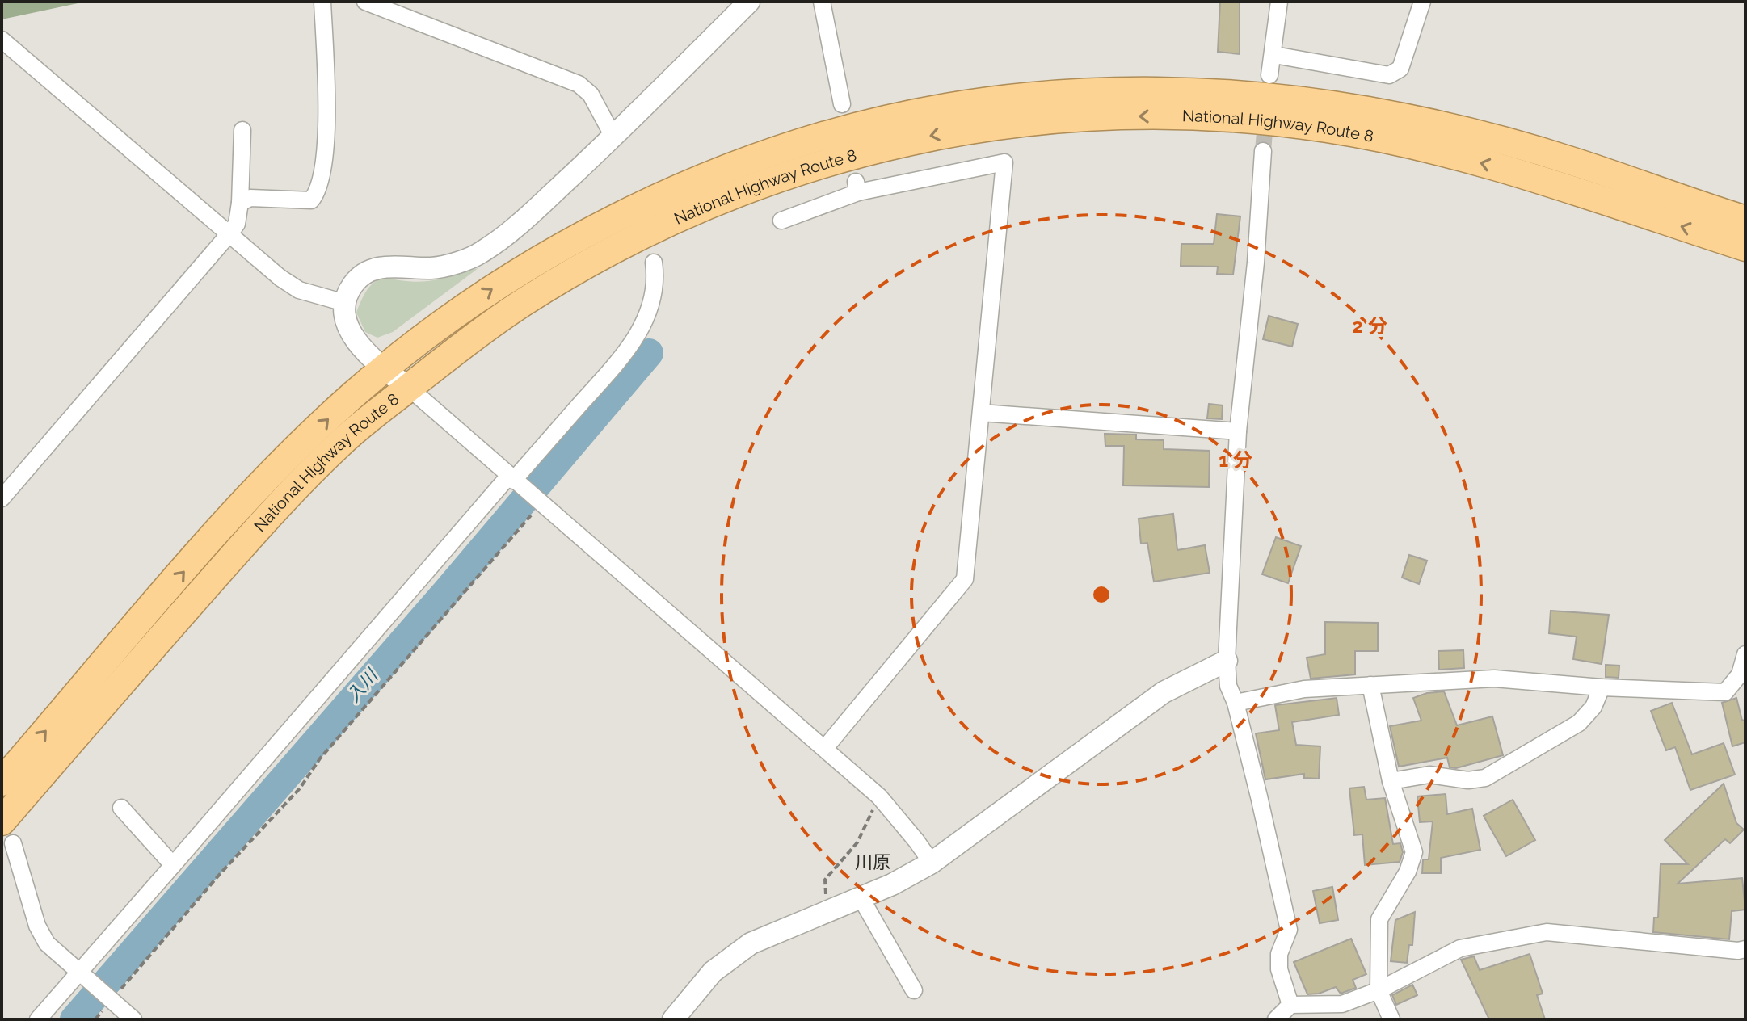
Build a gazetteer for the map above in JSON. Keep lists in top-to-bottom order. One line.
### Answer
{"streets":{"highway":["National Highway Route 8"]},"districts":["川原"],"water":["入川"],"rings":["2 分","1 分"]}
